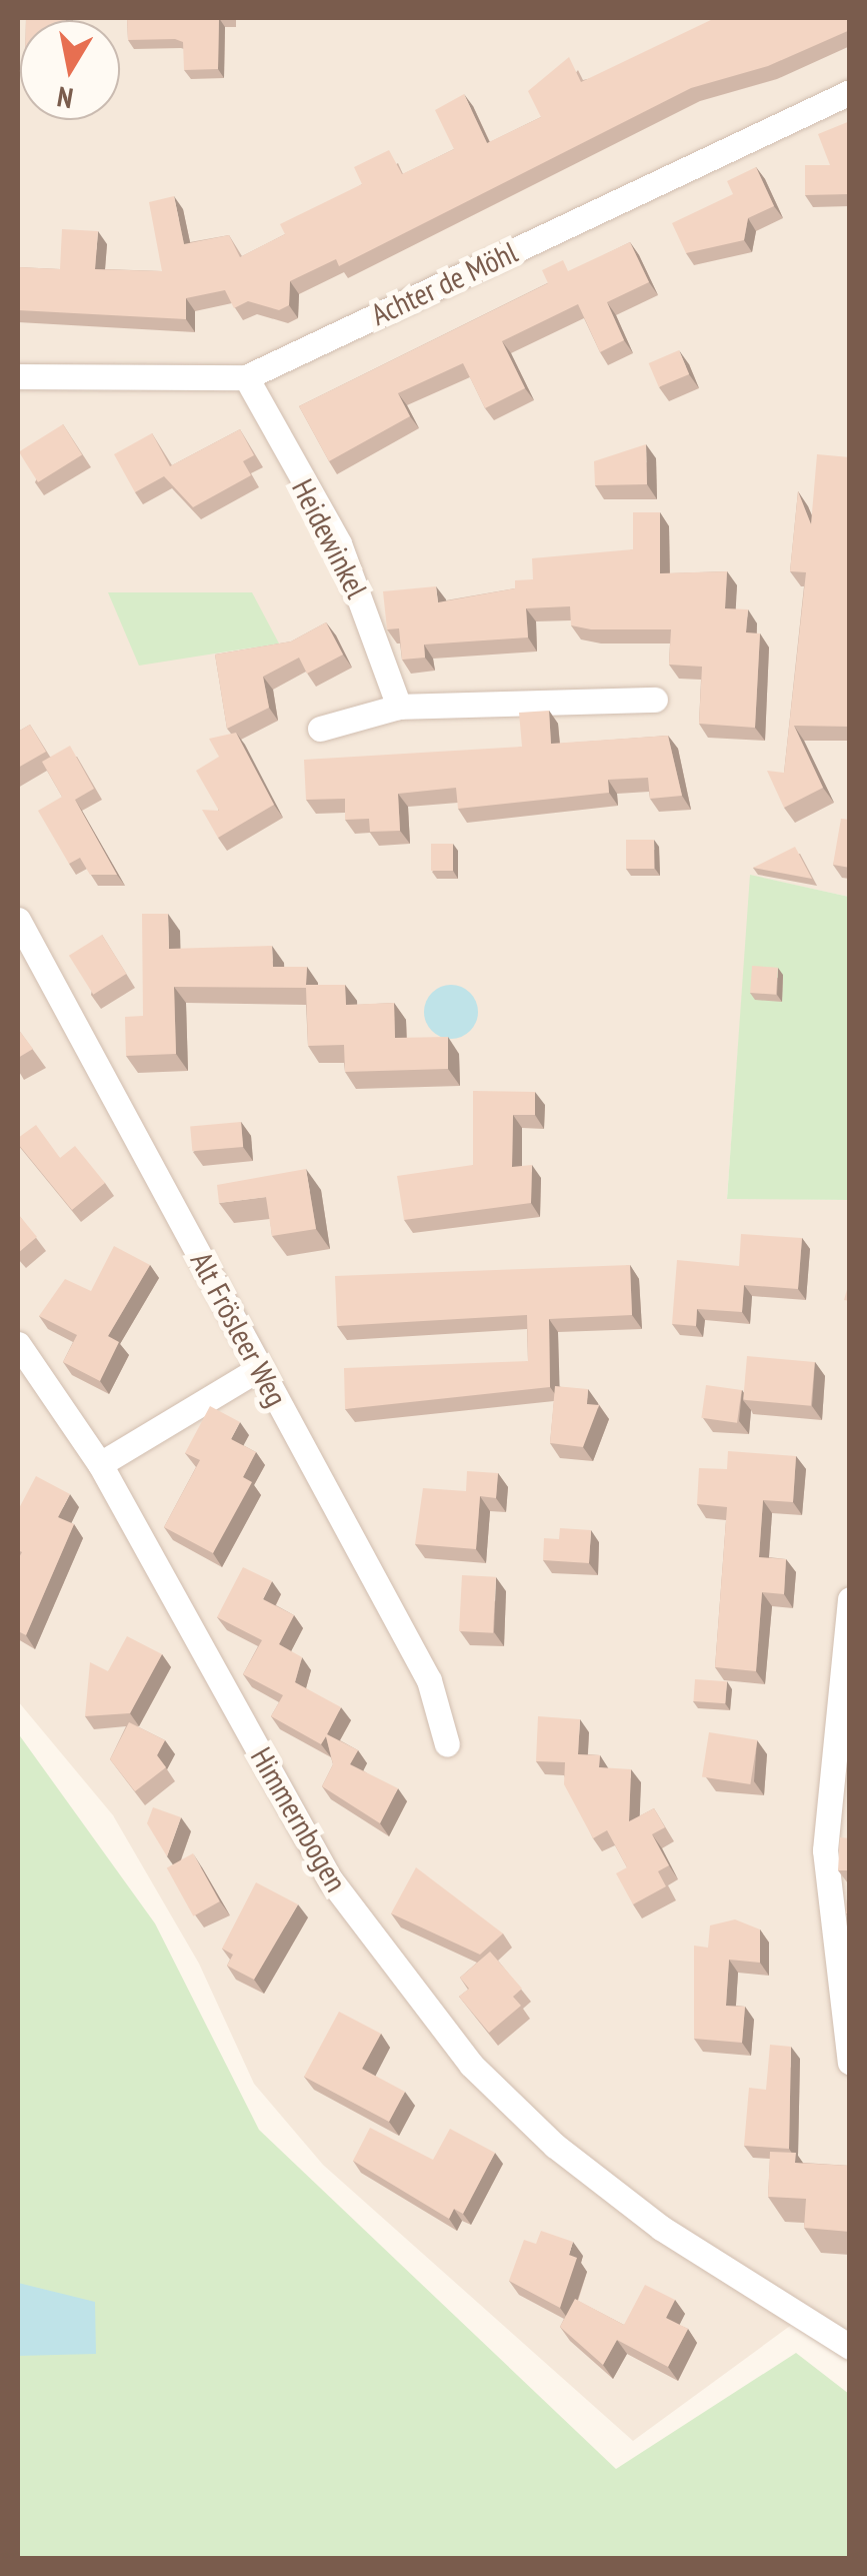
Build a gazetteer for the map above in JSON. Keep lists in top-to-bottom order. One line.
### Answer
{"streets":{"street":["Achter de Möhl","Heidewinkel","Alt Frösleer Weg","Himmernbogen"]},"crossings":[["Achter de Möhl","Heidewinkel"]],"north":"bottom"}
